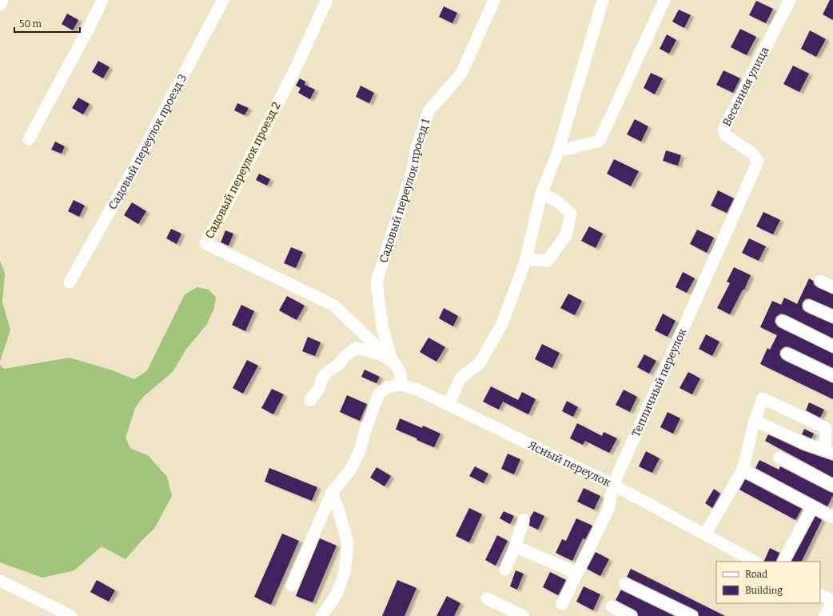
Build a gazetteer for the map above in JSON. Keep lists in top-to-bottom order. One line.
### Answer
{"streets":{"street":["Весенняя улица","Садовый переулок проезд 3","Садовый переулок проезд 2","Садовый переулок проезд 1","Тепличный переулок","Ясный переулок"]},"crossings":[["Весенняя улица","Тепличный переулок"],["Садовый переулок проезд 2","Садовый переулок проезд 1"],["Тепличный переулок","Ясный переулок"]],"legend":["Road","Building"],"scale_bar":"50 m"}
